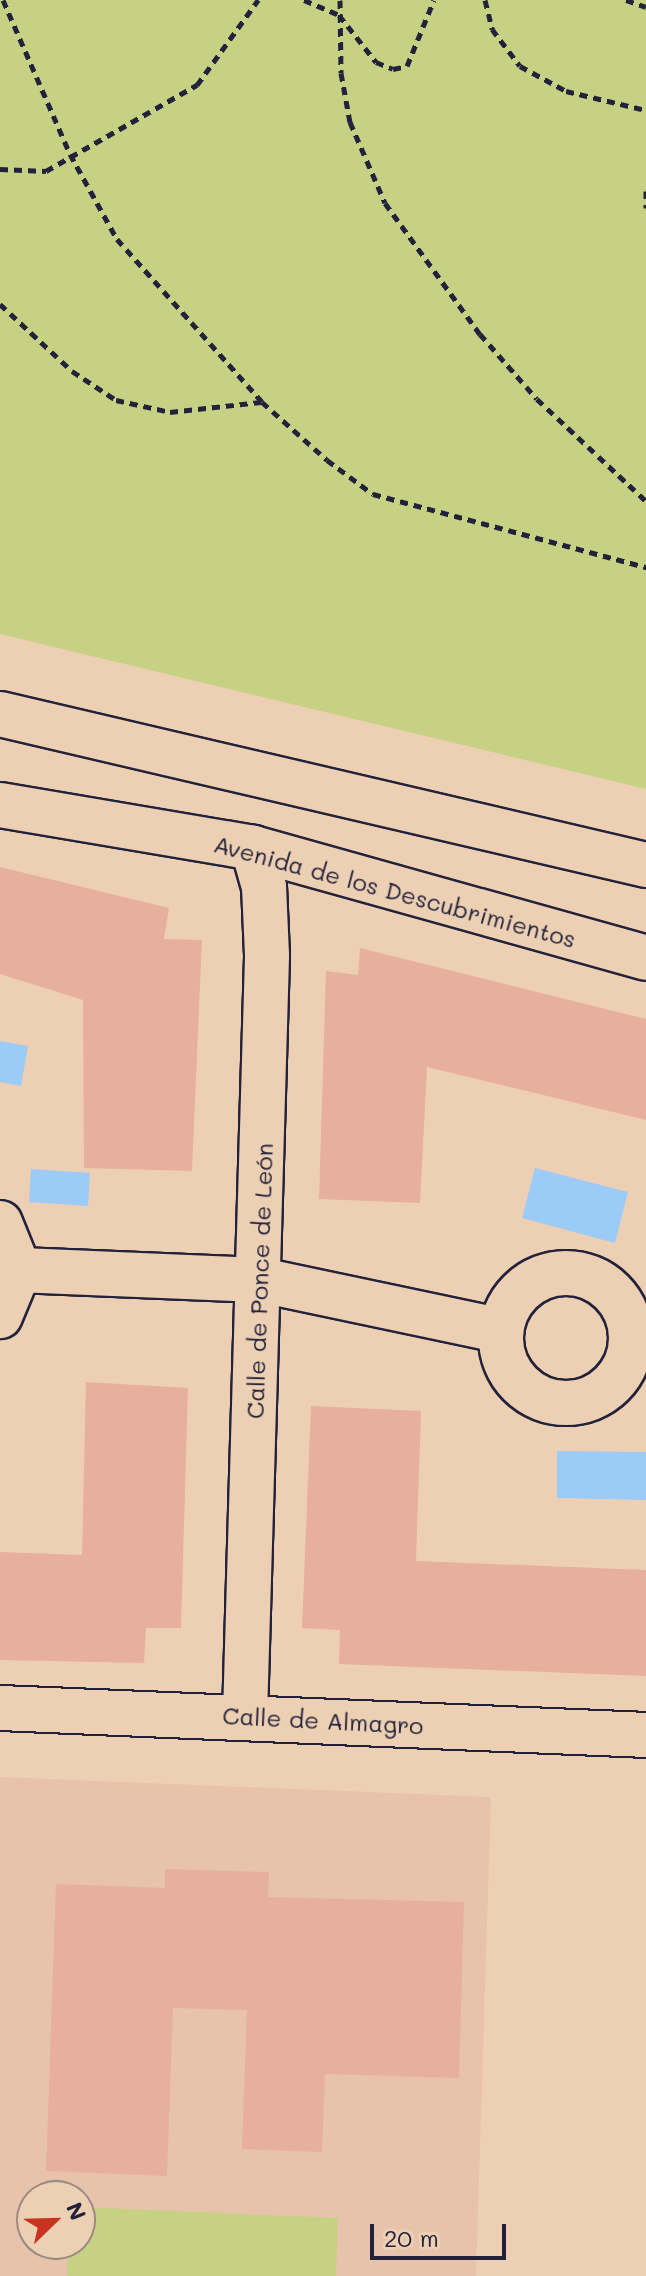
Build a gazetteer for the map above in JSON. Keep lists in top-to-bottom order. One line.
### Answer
{"streets":{"street":["Avenida de los Descubrimientos","Calle de Ponce de León","Calle de Almagro"]},"crossings":[["Avenida de los Descubrimientos","Calle de Ponce de León"],["Calle de Ponce de León","Calle de Almagro"]],"scale_bar":"20 m","north":"top right"}
